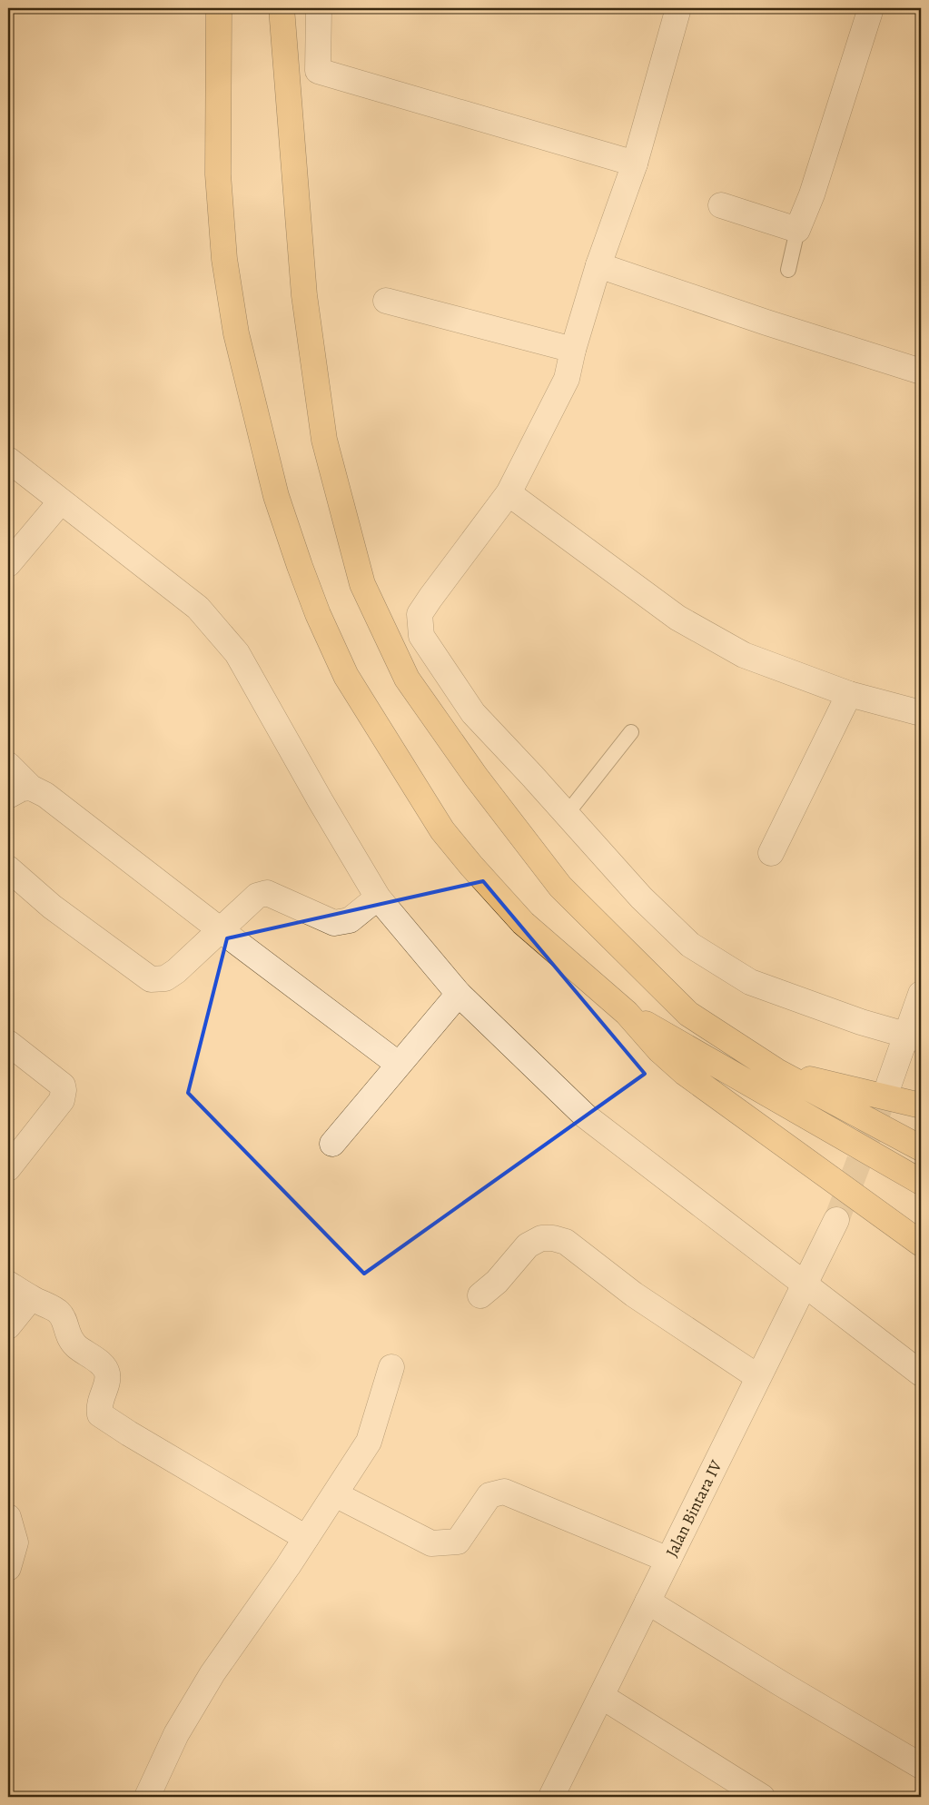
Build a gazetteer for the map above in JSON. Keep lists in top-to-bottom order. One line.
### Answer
{"streets":{"street":["Jalan Bintara IV"]}}
